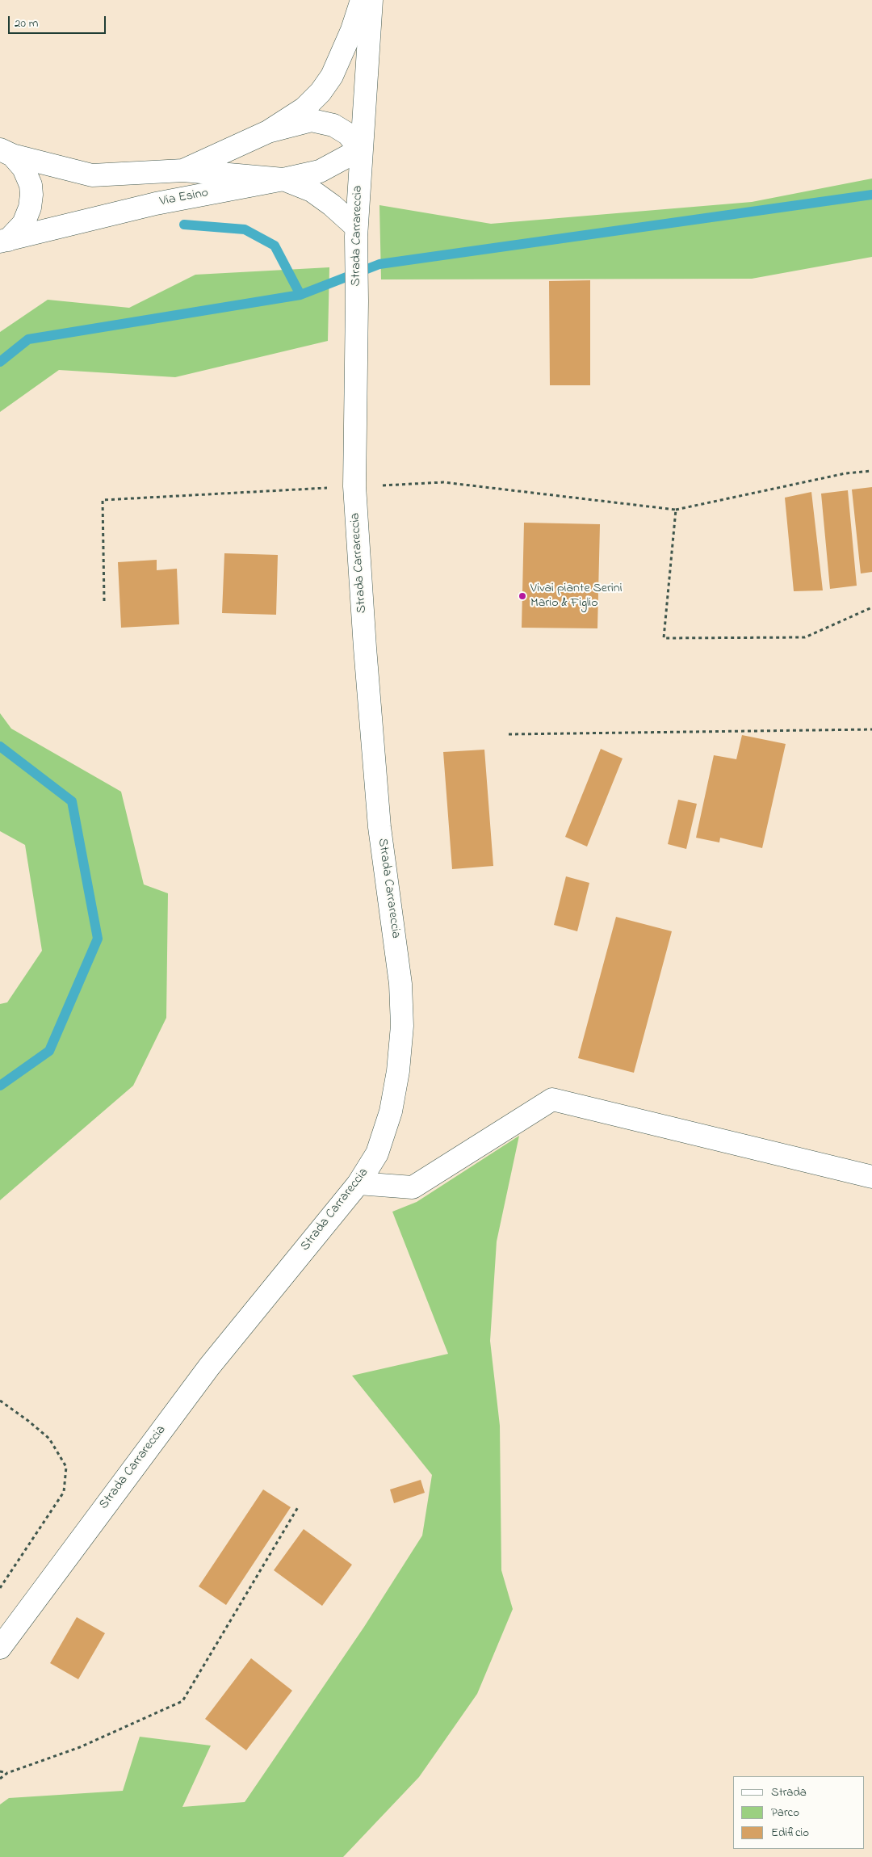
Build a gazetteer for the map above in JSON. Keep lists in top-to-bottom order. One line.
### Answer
{"streets":{"main road":["Via Esino","Strada Carrareccia"]},"crossings":[["Via Esino","Strada Carrareccia"]],"places":["Vivai piante Serini Mario & Figlio"],"legend":["Strada","Parco","Edificio"],"scale_bar":"20 m"}
